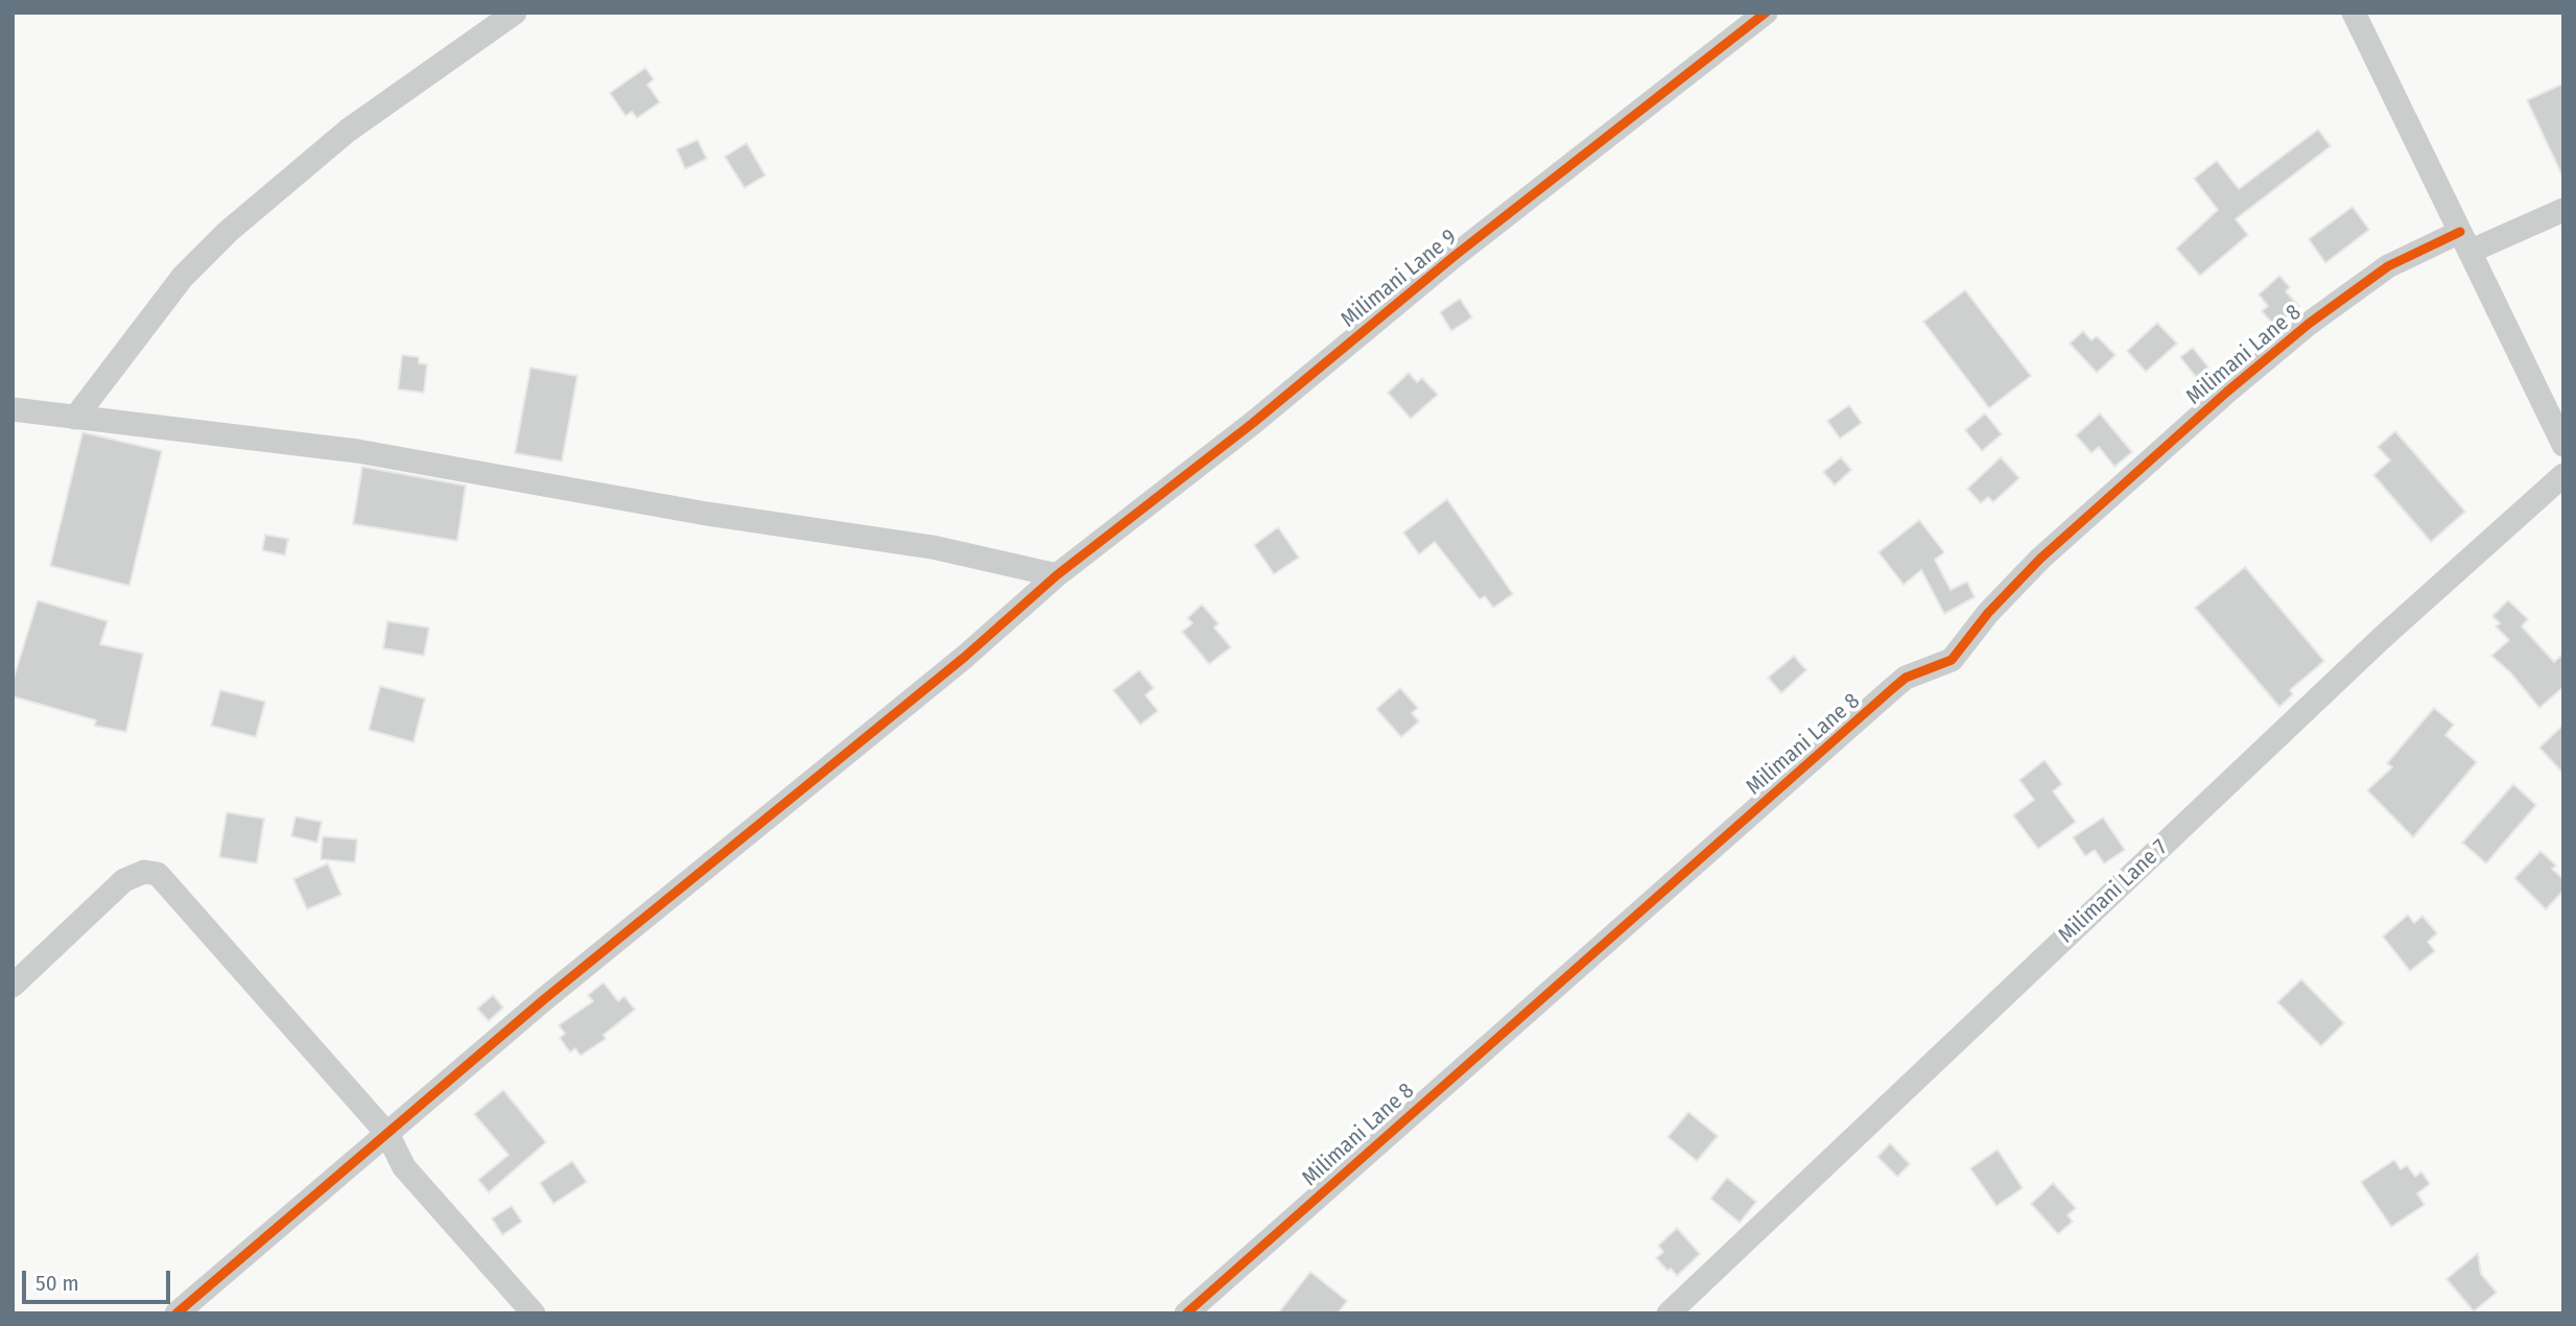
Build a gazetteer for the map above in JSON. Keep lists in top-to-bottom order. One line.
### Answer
{"streets":{"street":["Milimani Lane 9","Milimani Lane 8","Milimani Lane 7"]},"scale_bar":"50 m"}
